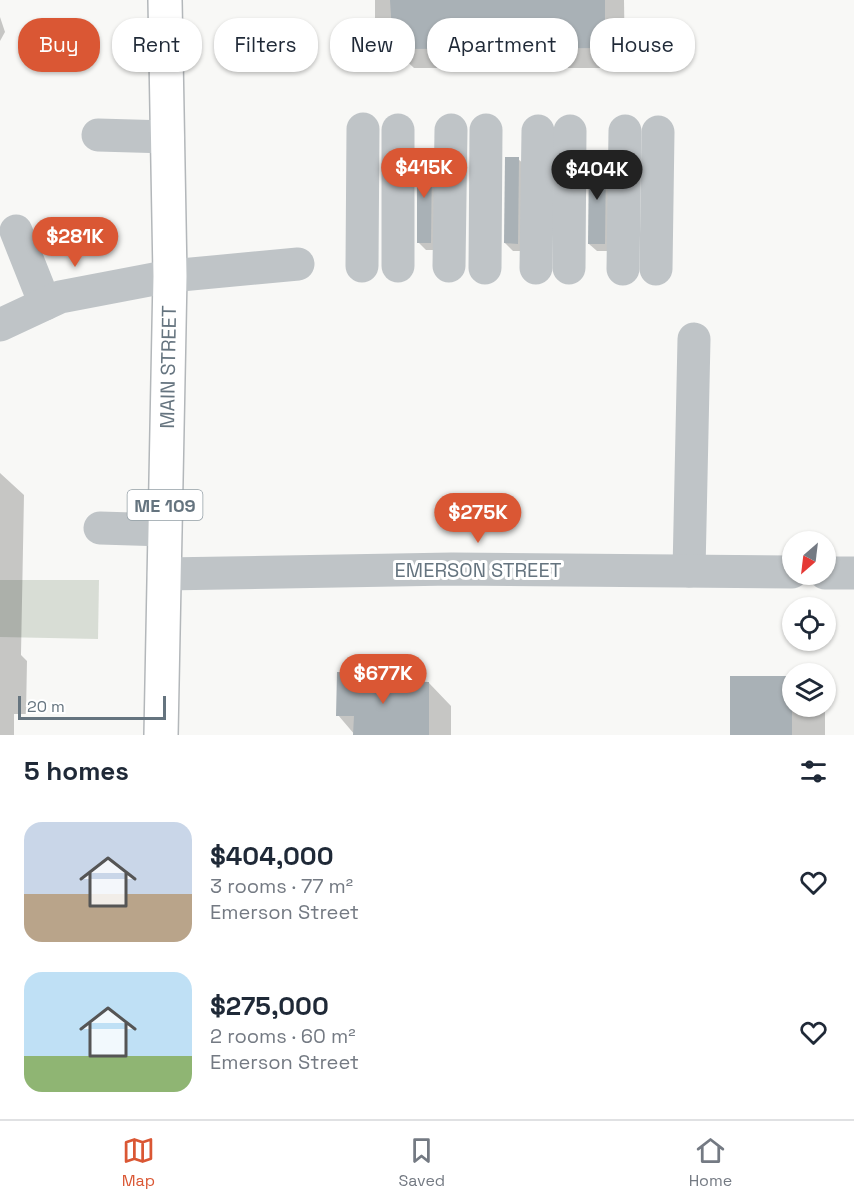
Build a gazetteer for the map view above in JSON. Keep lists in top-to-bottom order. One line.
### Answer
{"streets":{"highway":["MAIN STREET","ME 109"],"street":["EMERSON STREET"]},"crossings":[["MAIN STREET","EMERSON STREET"]],"scale_bar":"20 m","north":"bottom left","page":{"chip":["Buy","Rent","Filters","New","Apartment","House"],"price":["$415K","$404K","$281K","$275K","$677K"],"scale":"20 m","heading":"5 homes","list":[{"name":"$404,000","note":"3 rooms · 77 m² · Emerson Street"},{"name":"$275,000","note":"2 rooms · 60 m² · Emerson Street"}],"tabs":["Map","Saved","Home"]}}
